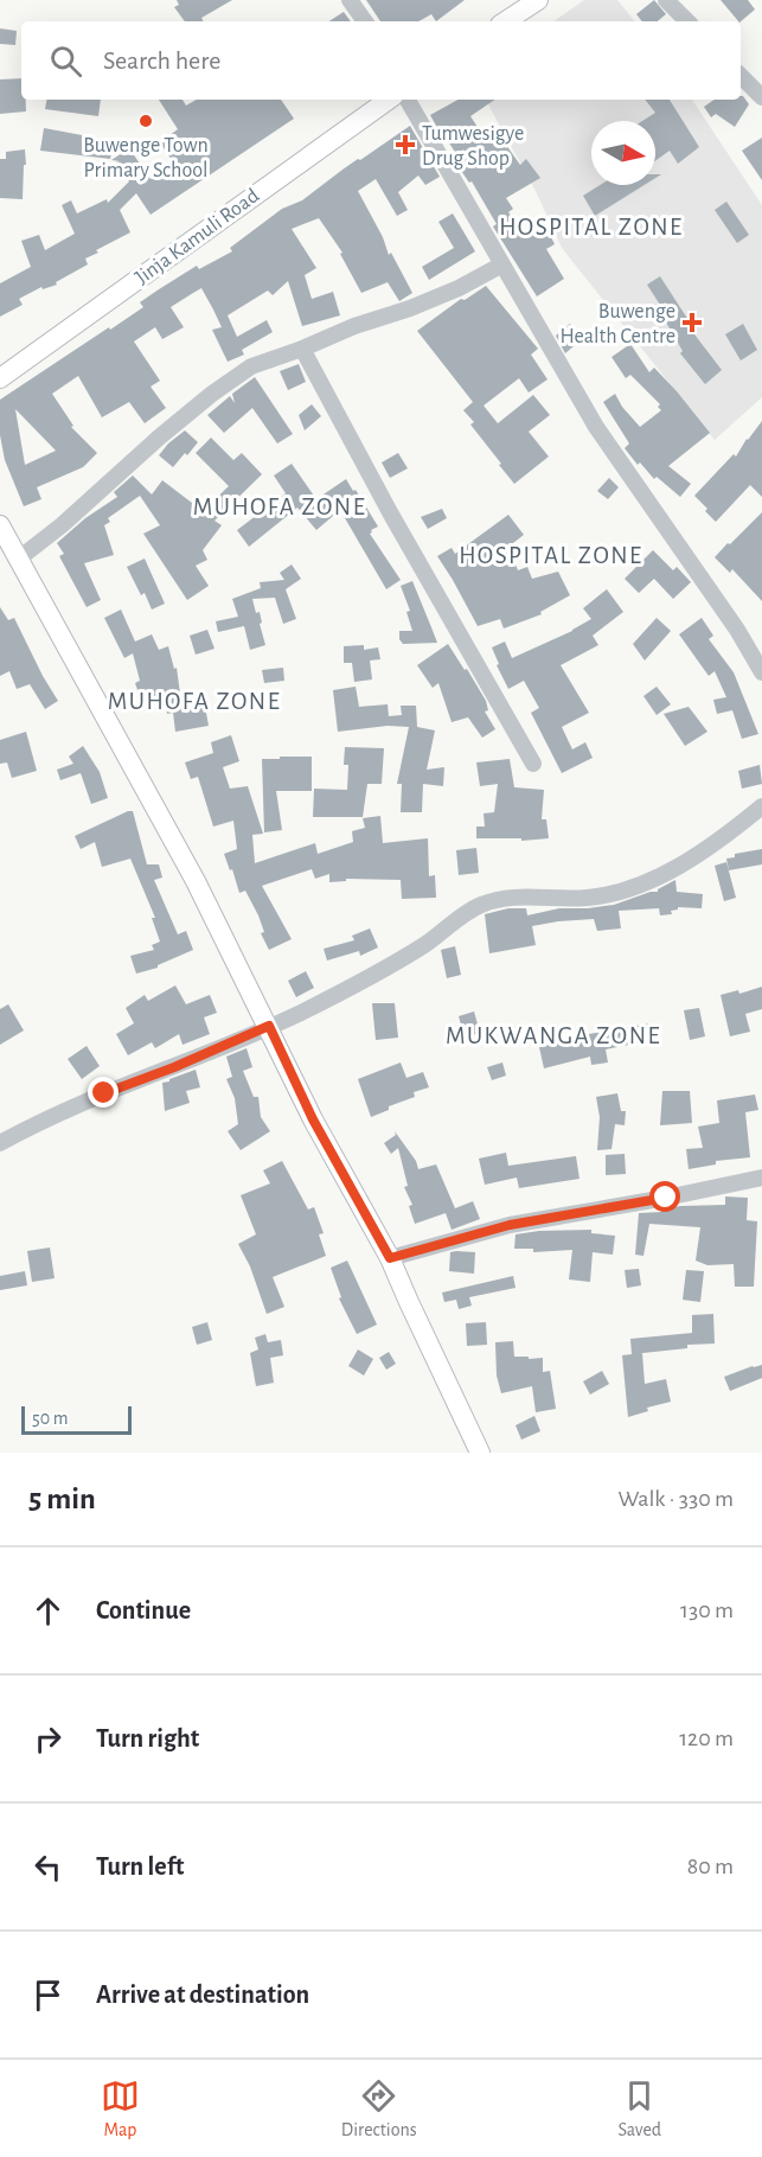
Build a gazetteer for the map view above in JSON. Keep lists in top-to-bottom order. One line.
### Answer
{"streets":{"main road":["Jinja Kamuli Road"]},"districts":["HOSPITAL ZONE","MUHOFA ZONE","HOSPITAL ZONE","MUHOFA ZONE","MUKWANGA ZONE"],"places":{"other":["Buwenge Town Primary School"],"health":["Tumwesigye Drug Shop","Buwenge Health Centre"]},"scale_bar":"50 m","north":"right","page":{"search":"Search here","scale":"50 m","heading":["5 min","Walk · 330 m"],"list":[["Continue","130 m"],["Turn right","120 m"],["Turn left","80 m"],"Arrive at destination"],"nav":["Map","Directions","Saved"]}}
